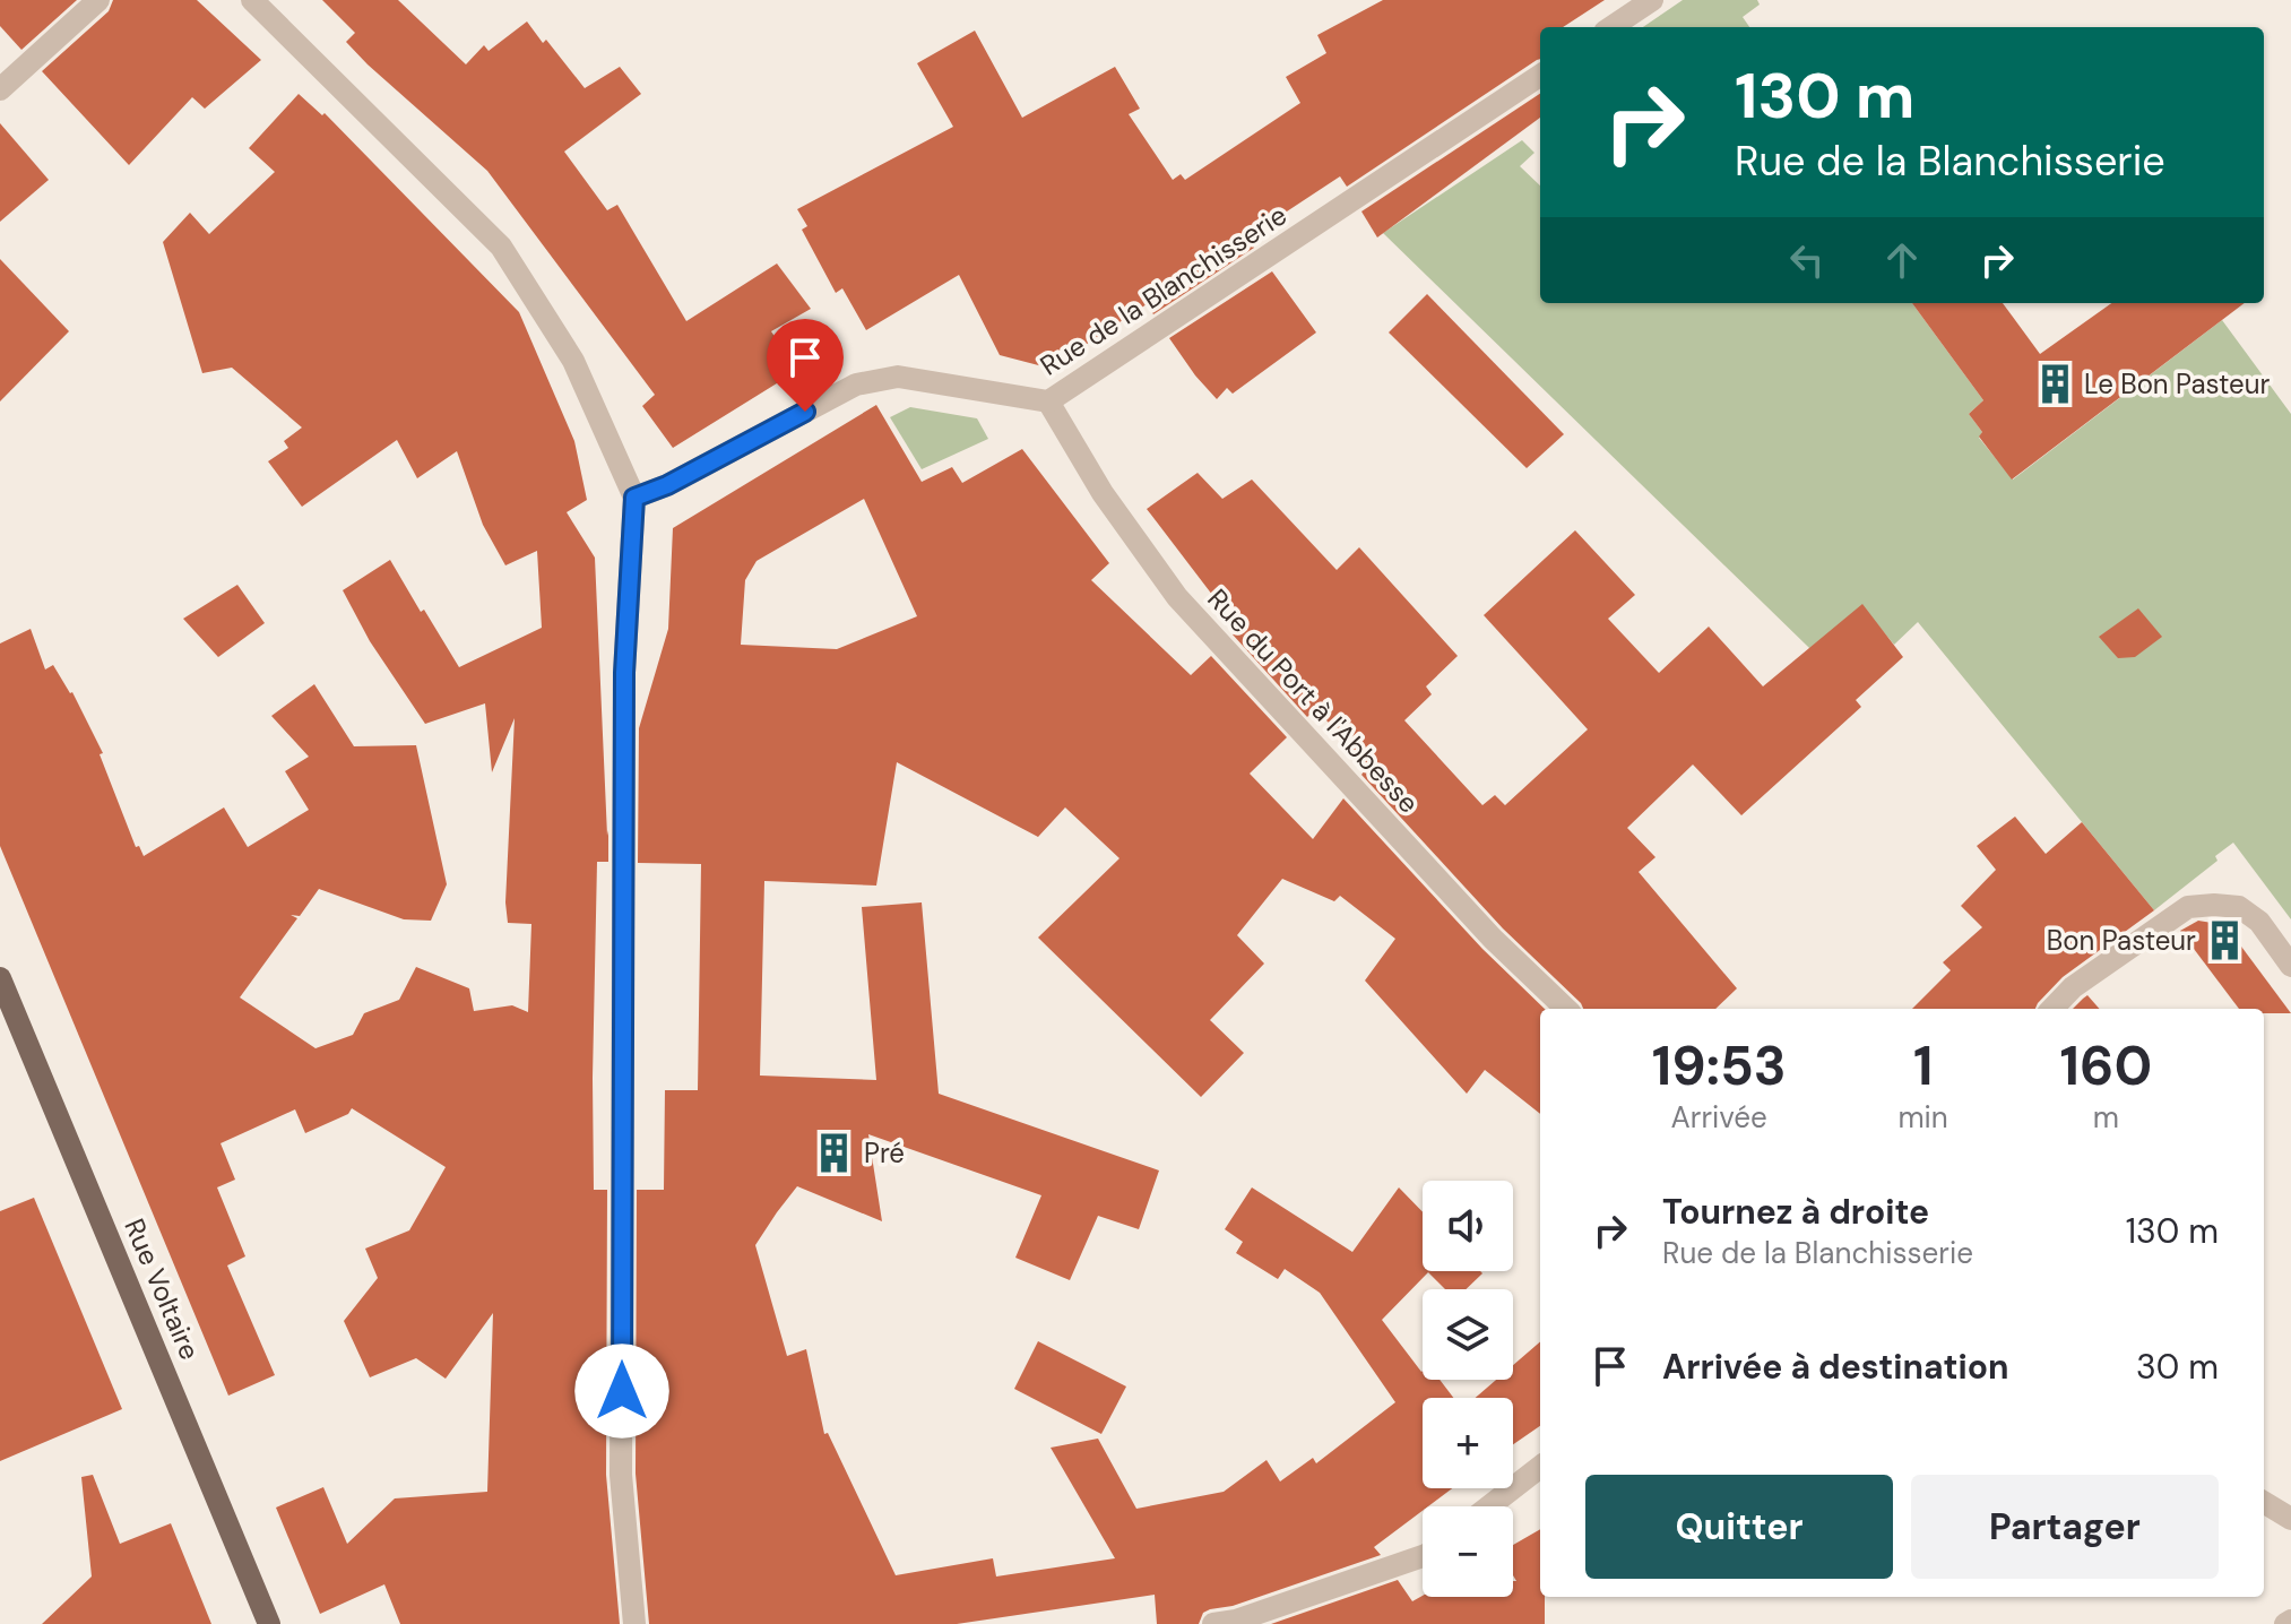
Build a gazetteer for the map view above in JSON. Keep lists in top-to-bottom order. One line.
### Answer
{"streets":{"main road":["Rue Voltaire"],"street":["Rue de la Blanchisserie","Rue du Port à l'Abbesse"]},"crossings":[["Rue de la Blanchisserie","Rue du Port à l'Abbesse"]],"places":{"building":["Le Bon Pasteur","Bon Pasteur","Pré"]},"page":{"turn":["130 m","Rue de la Blanchisserie"],"eta":["19:53","Arrivée","1","min","160","m"],"list":[{"name":"Tournez à droite","note":"Rue de la Blanchisserie","value":"130 m"},{"name":"Arrivée à destination","value":"30 m"}],"map_buttons":["+","−"],"buttons":["Quitter","Partager"]}}
